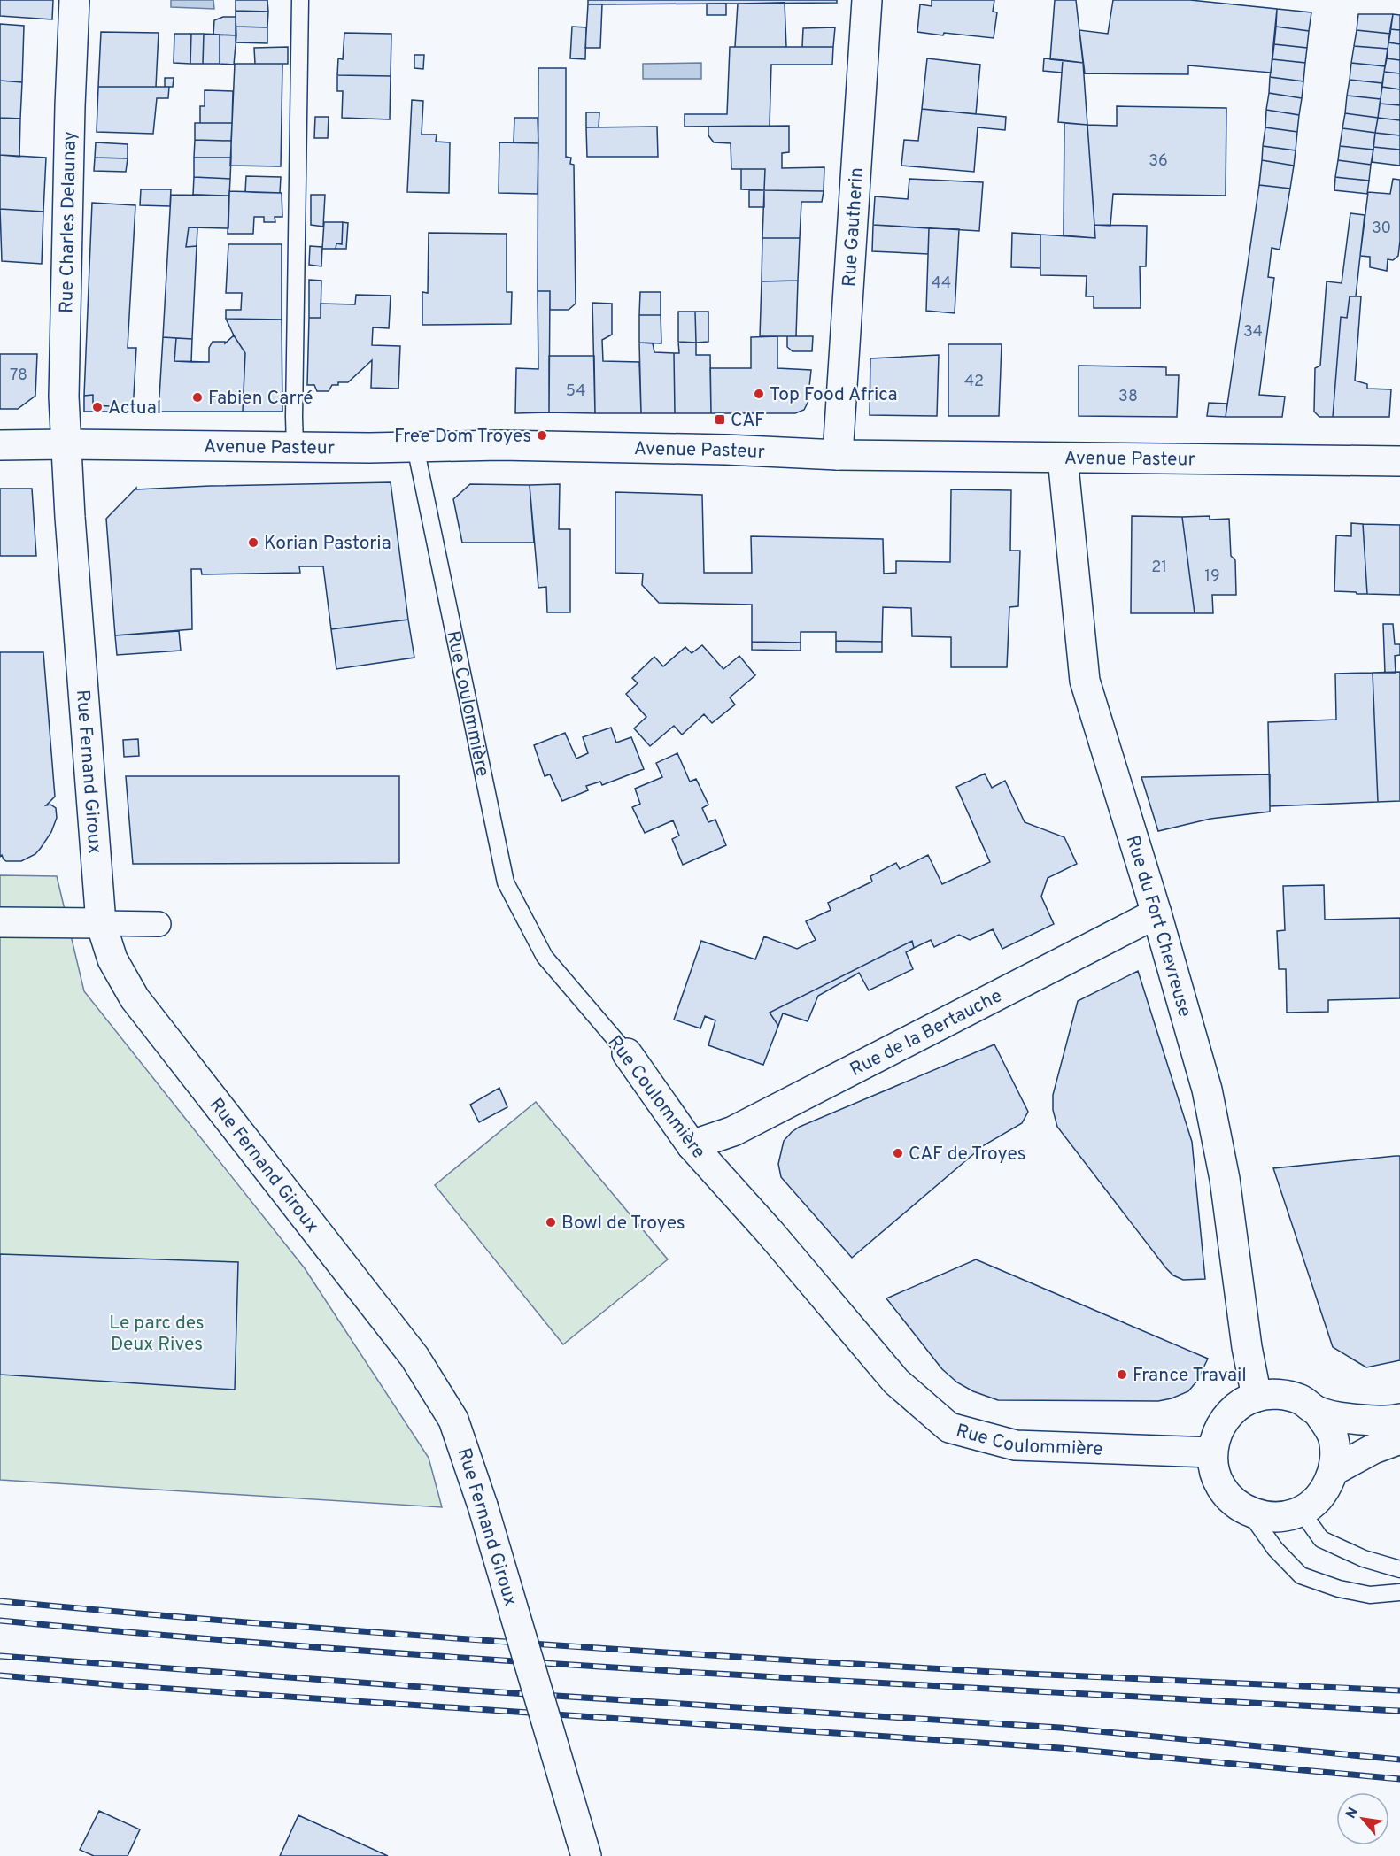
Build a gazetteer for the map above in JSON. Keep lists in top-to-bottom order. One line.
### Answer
{"streets":{"street":["Rue Charles Delaunay","Rue Gautherin","Avenue Pasteur","Rue Coulommière","Rue Fernand Giroux","Rue du Fort Chevreuse","Rue de la Bertauche"]},"crossings":[["Rue Charles Delaunay","Avenue Pasteur"],["Rue Charles Delaunay","Rue Fernand Giroux"],["Rue Gautherin","Avenue Pasteur"],["Avenue Pasteur","Rue Coulommière"],["Avenue Pasteur","Rue Fernand Giroux"],["Avenue Pasteur","Rue du Fort Chevreuse"],["Rue Coulommière","Rue du Fort Chevreuse"],["Rue Coulommière","Rue de la Bertauche"],["Rue du Fort Chevreuse","Rue de la Bertauche"]],"parks":["Le parc des Deux Rives"],"places":{"other":["Top Food Africa","Fabien Carré","Actual","Free Dom Troyes","Korian Pastoria","CAF de Troyes","Bowl de Troyes","France Travail"],"transit":["CAF"]},"house_numbers":["36","30","44","34","78","42","54","38","21","19"],"north":"top left"}
